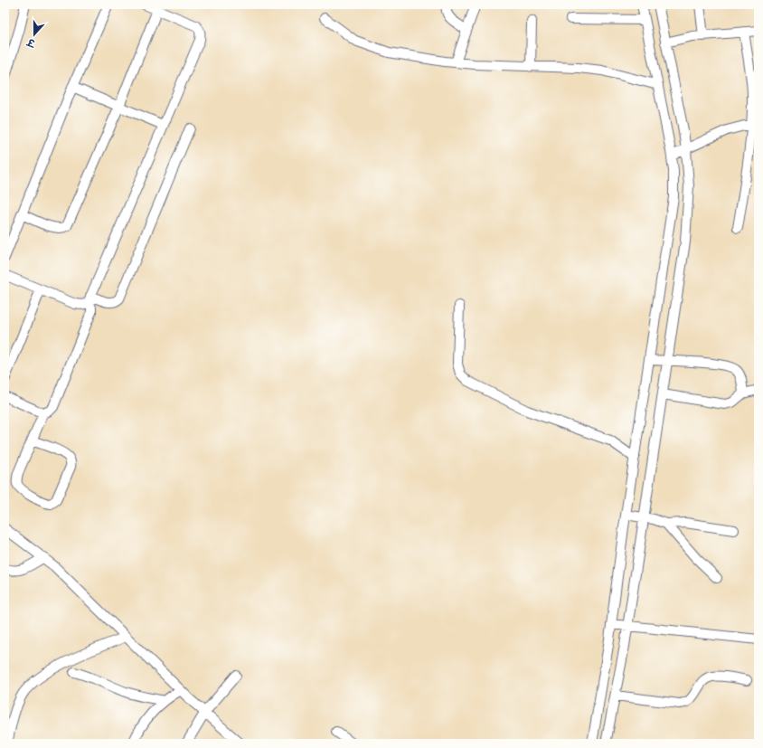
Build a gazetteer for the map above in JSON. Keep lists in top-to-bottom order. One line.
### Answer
{"north":"bottom"}
